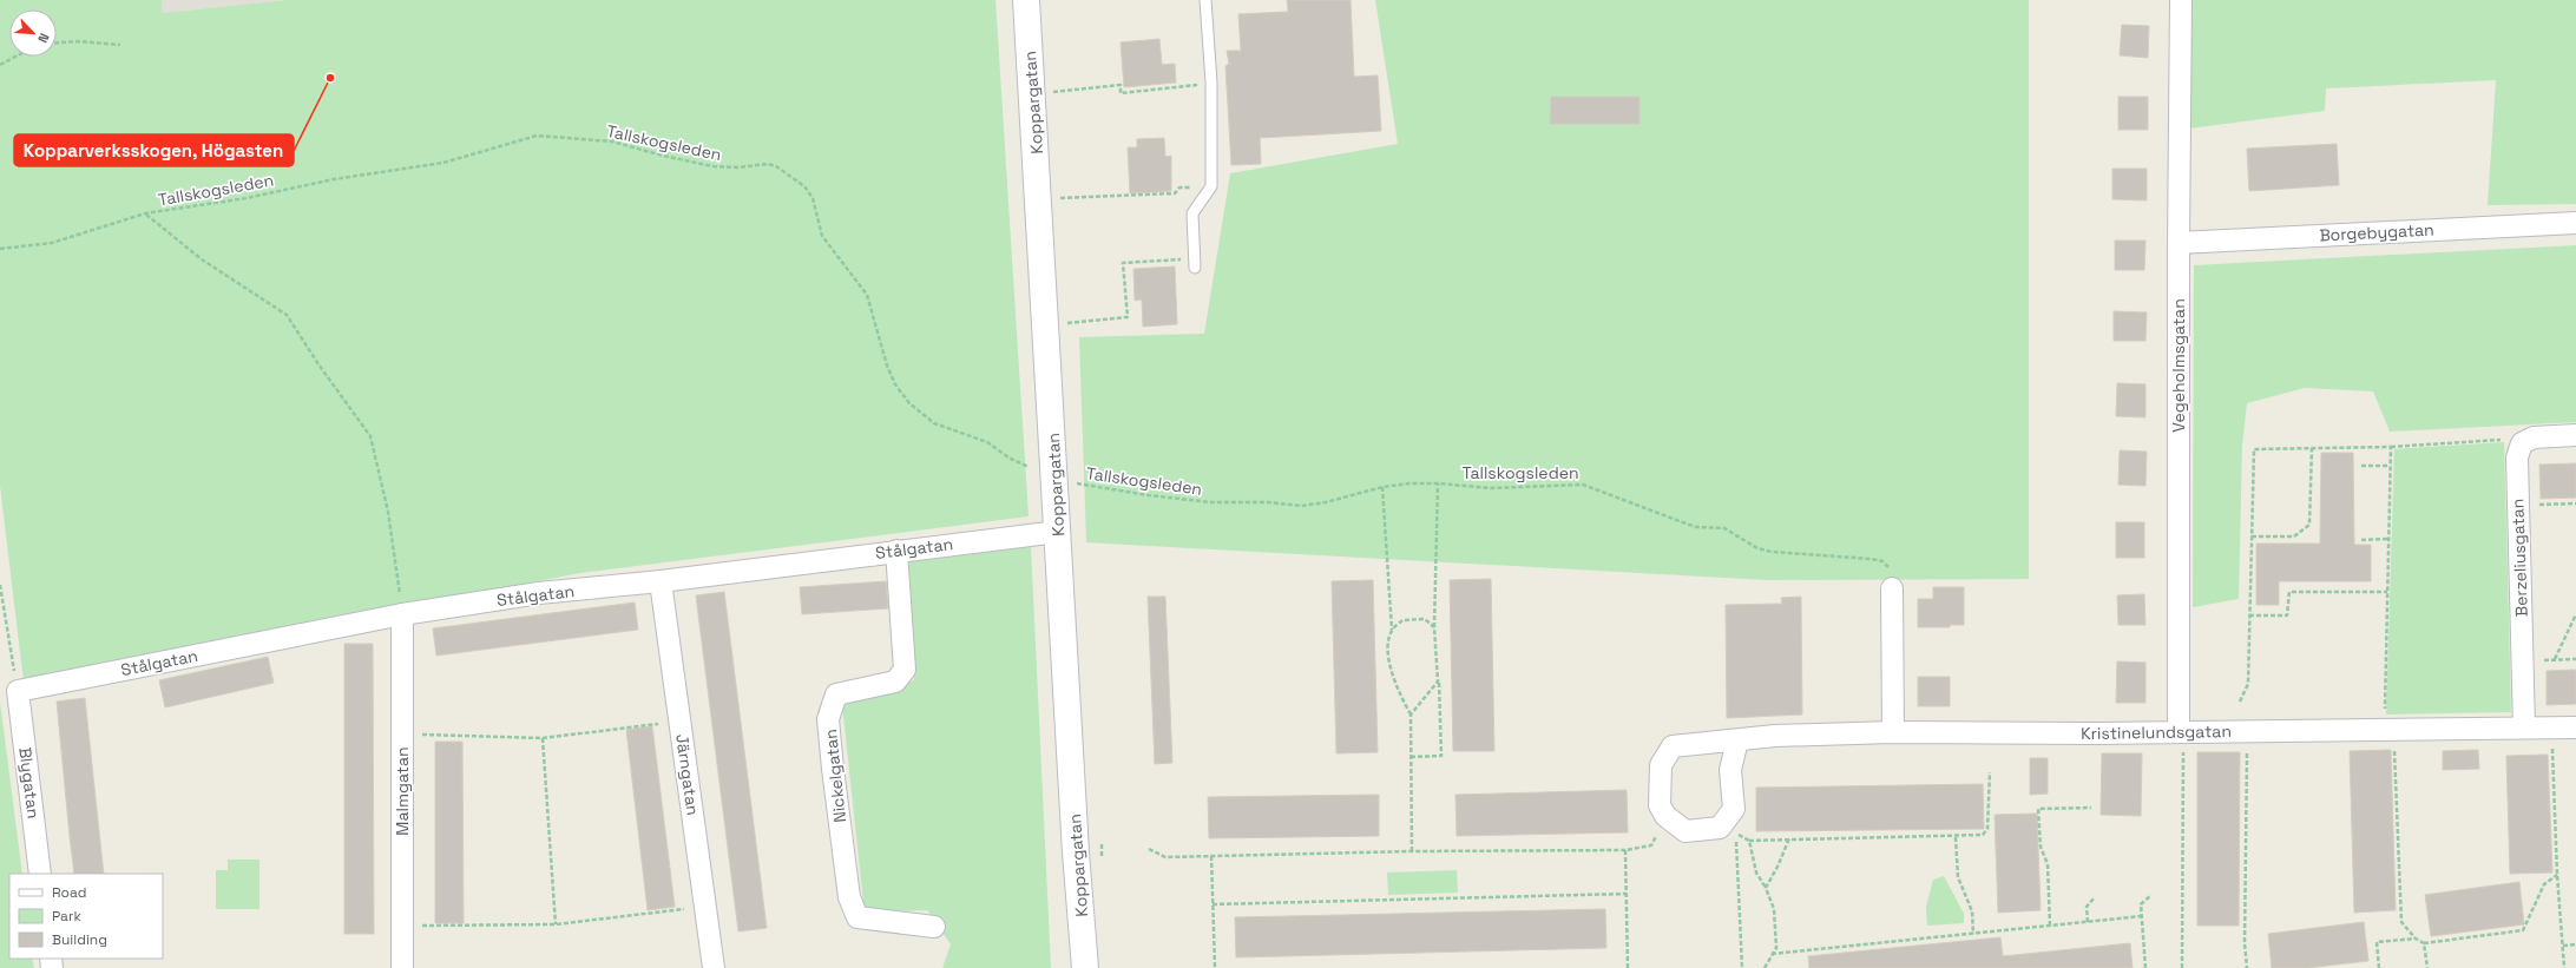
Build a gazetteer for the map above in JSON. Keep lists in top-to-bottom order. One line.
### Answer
{"streets":{"street":["Koppargatan","Borgebygatan","Vegeholmsgatan","Stålgatan","Berzeliusgatan","Kristinelundsgatan","Järngatan","Nickelgatan","Blygatan","Malmgatan"],"path":["Tallskogsleden"]},"crossings":[["Koppargatan","Tallskogsleden"],["Koppargatan","Stålgatan"],["Borgebygatan","Vegeholmsgatan"],["Vegeholmsgatan","Kristinelundsgatan"],["Stålgatan","Järngatan"],["Stålgatan","Nickelgatan"],["Stålgatan","Blygatan"],["Stålgatan","Malmgatan"],["Berzeliusgatan","Kristinelundsgatan"]],"places":["Kopparverksskogen, Högasten"],"legend":["Road","Park","Building"],"north":"bottom right"}
